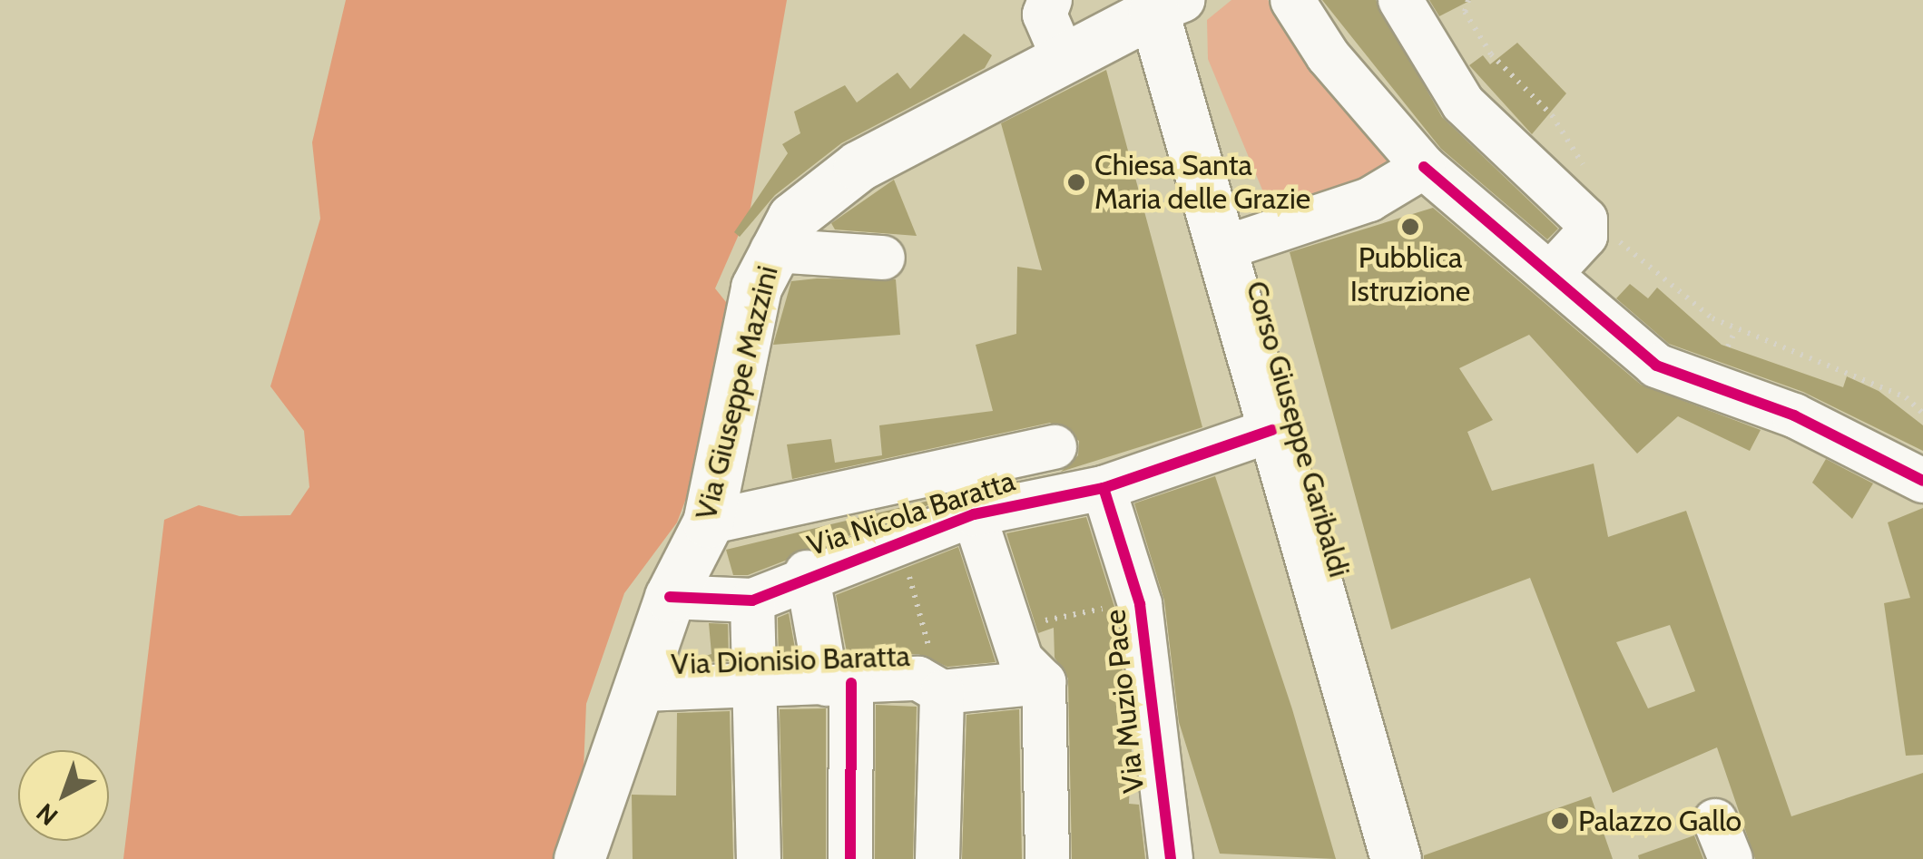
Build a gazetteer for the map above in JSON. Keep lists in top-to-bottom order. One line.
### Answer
{"streets":{"main road":["Via Giuseppe Mazzini","Corso Giuseppe Garibaldi"],"street":["Via Nicola Baratta","Via Dionisio Baratta","Via Muzio Pace"]},"crossings":[["Via Giuseppe Mazzini","Corso Giuseppe Garibaldi"],["Via Giuseppe Mazzini","Via Nicola Baratta"],["Via Giuseppe Mazzini","Via Dionisio Baratta"],["Corso Giuseppe Garibaldi","Via Nicola Baratta"],["Via Nicola Baratta","Via Muzio Pace"]],"places":["Chiesa Santa Maria delle Grazie","Pubblica Istruzione","Palazzo Gallo"],"north":"bottom left"}
